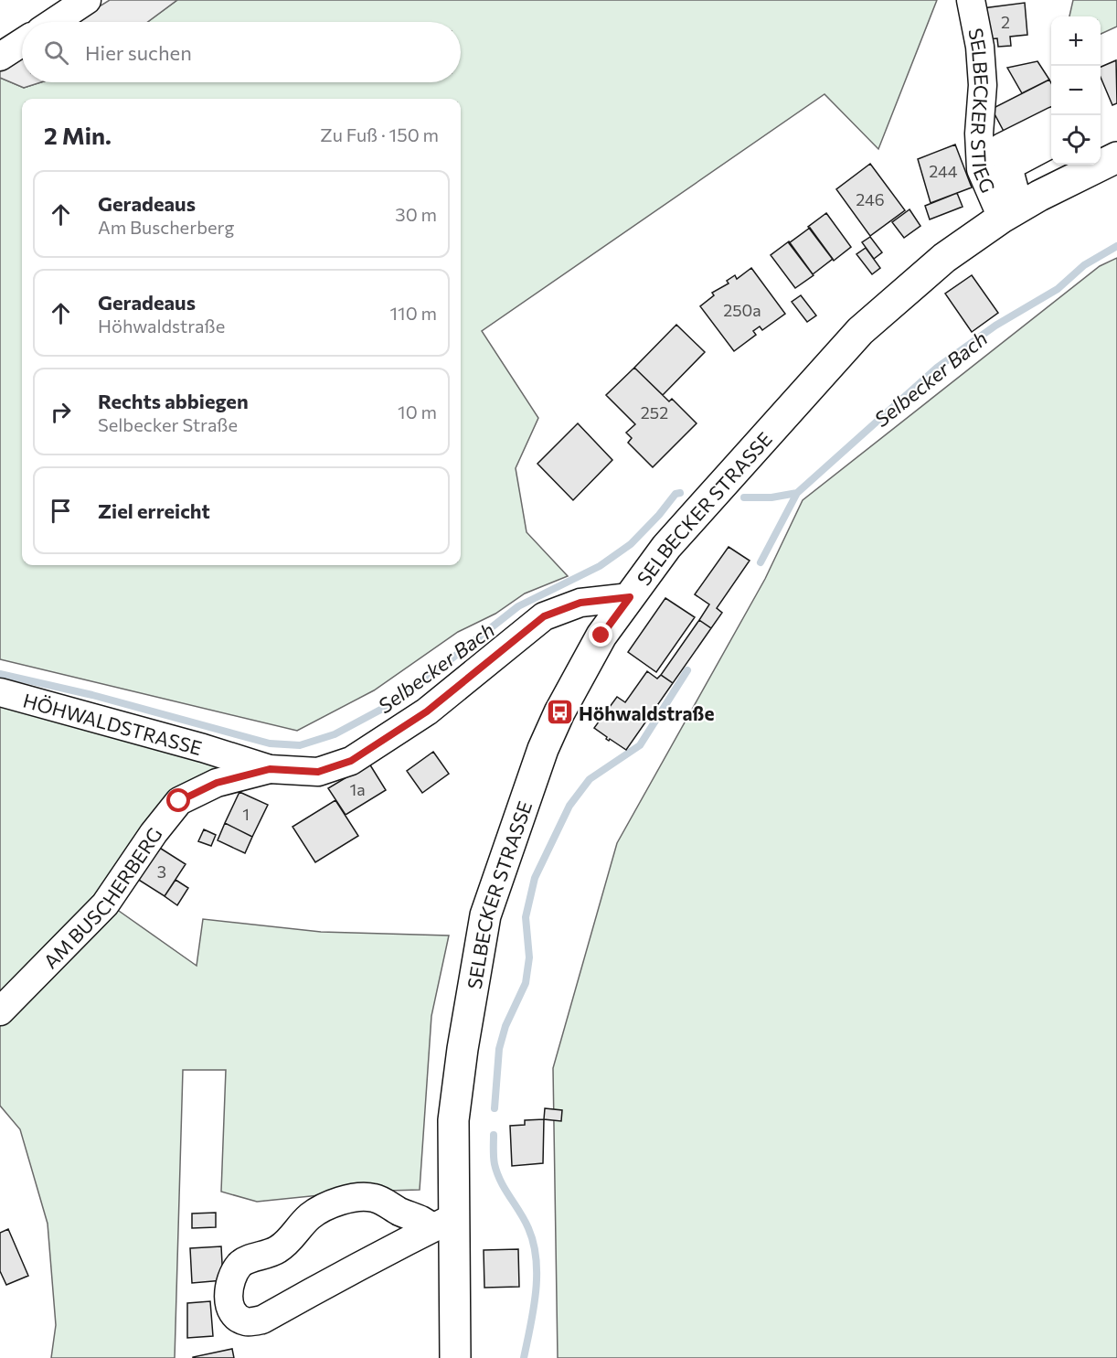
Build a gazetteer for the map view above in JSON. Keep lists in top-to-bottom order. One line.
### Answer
{"streets":{"main road":["SELBECKER STRASSE"],"street":["SELBECKER STIEG","HÖHWALDSTRASSE","AM BUSCHERBERG"]},"crossings":[["SELBECKER STIEG","SELBECKER STRASSE"],["SELBECKER STRASSE","HÖHWALDSTRASSE"],["HÖHWALDSTRASSE","AM BUSCHERBERG"]],"water":["Selbecker Bach"],"places":{"bus stop":["Höhwaldstraße"]},"house_numbers":["2","244","246","250a","252","1a","1","3"],"page":{"map_buttons":["+","−"],"search":"Hier suchen","heading":["2 Min.","Zu Fuß · 150 m"],"list":[["Geradeaus","Am Buscherberg","30 m"],["Geradeaus","Höhwaldstraße","110 m"],["Rechts abbiegen","Selbecker Straße","10 m"],"Ziel erreicht"]}}
